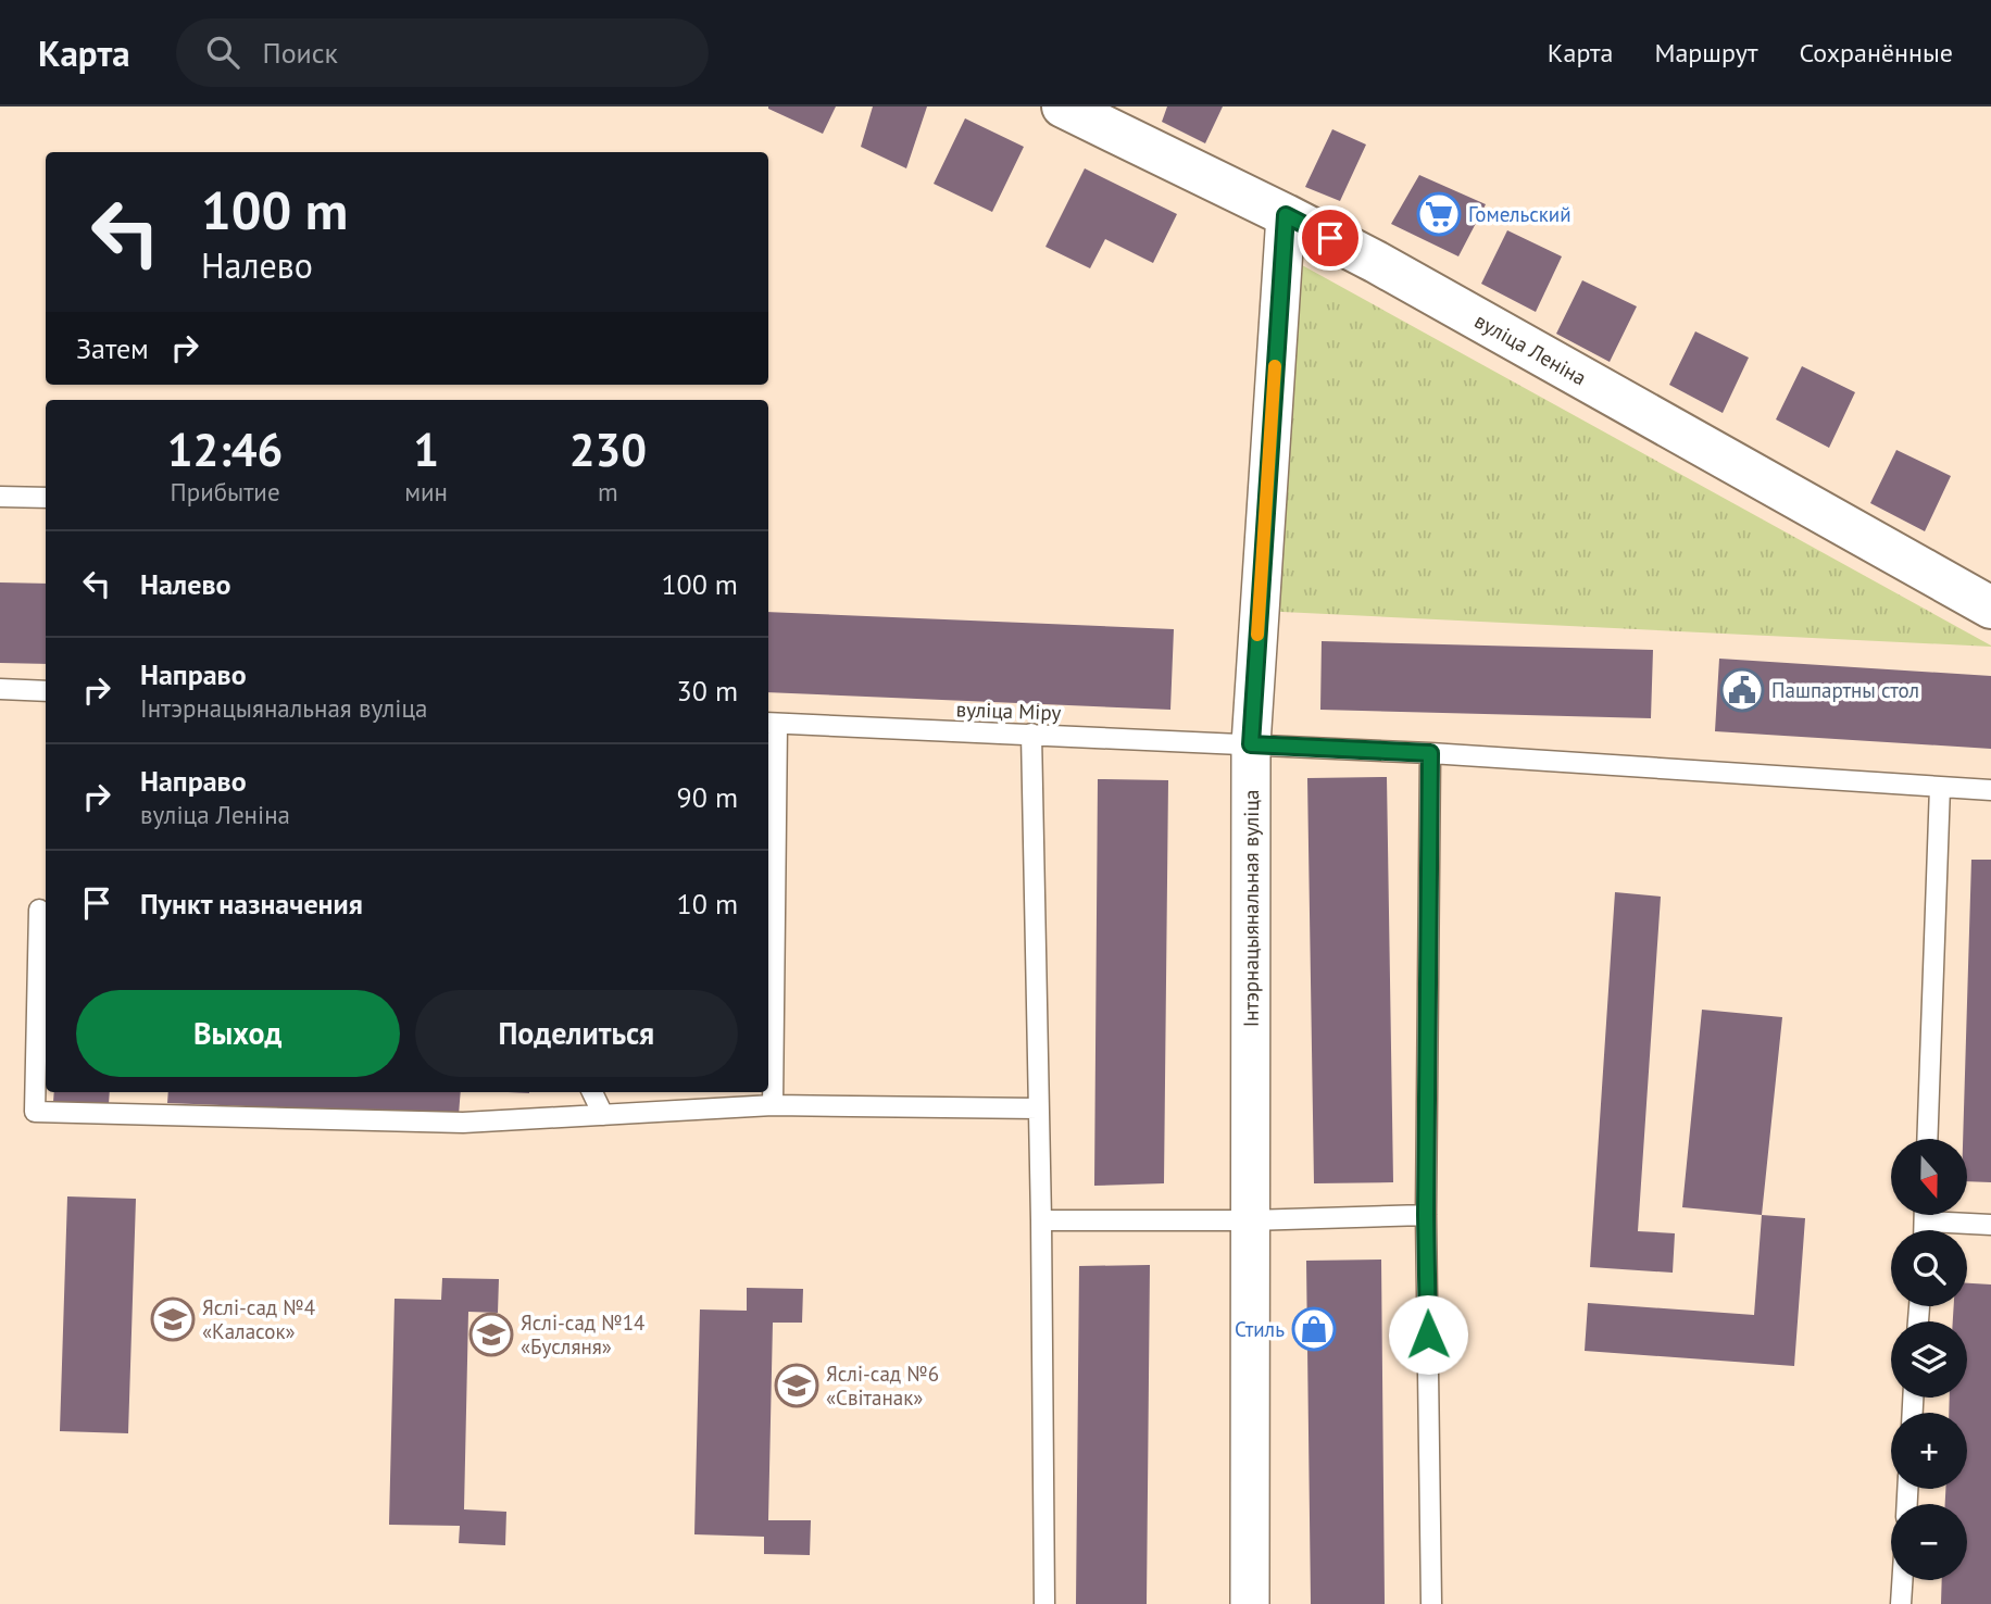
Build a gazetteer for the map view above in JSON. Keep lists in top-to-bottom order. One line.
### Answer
{"streets":{"street":["вуліца Леніна","Інтэрнацыянальная вуліца"],"lane":["вуліца Міру"]},"crossings":[["вуліца Леніна","Інтэрнацыянальная вуліца"],["вуліца Міру","Інтэрнацыянальная вуліца"]],"places":{"supermarket":["Гомельский"],"public building":["Пашпартны стол"],"school or university":["Яслі-сад №4 «Каласок»","Яслі-сад №14 «Бусляня»","Яслі-сад №6 «Світанак»"],"shop":["Стиль"]},"north":"bottom","page":{"header":"Карта","search":"Поиск","nav":["Карта","Маршрут","Сохранённые"],"turn":["100 m","Налево"],"then":"Затем","eta":["12:46","Прибытие","1","мин","230","m"],"list":[{"name":"Налево","value":"100 m"},{"name":"Направо","note":"Інтэрнацыянальная вуліца","value":"30 m"},{"name":"Направо","note":"вуліца Леніна","value":"90 m"},{"name":"Пункт назначения","value":"10 m"}],"buttons":["Выход","Поделиться"],"map_buttons":["+","−"]}}
